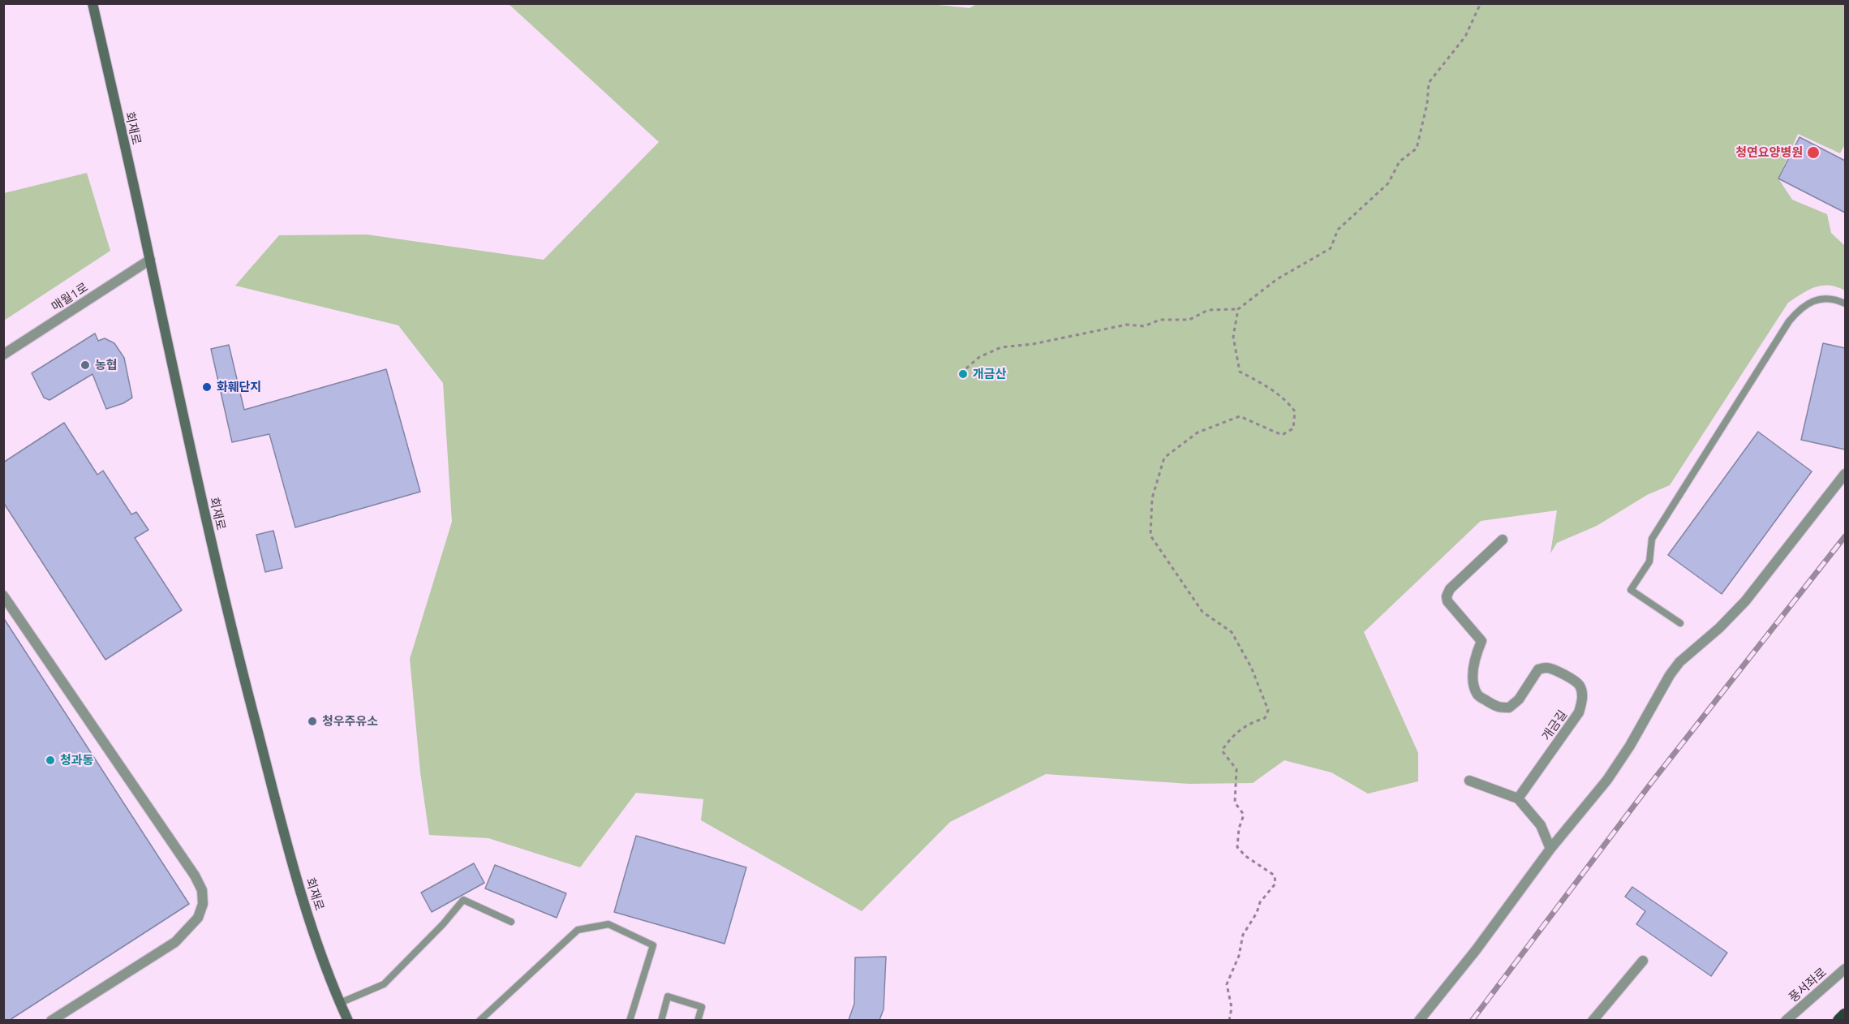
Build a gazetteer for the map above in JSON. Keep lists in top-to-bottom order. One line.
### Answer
{"streets":{"main road":["회재로"],"street":["매월1로","개금길","풍서좌로"]},"crossings":[["회재로","매월1로"]],"places":["청연요양병원","농협","개금산","화훼단지","청우주유소","청과동"]}
